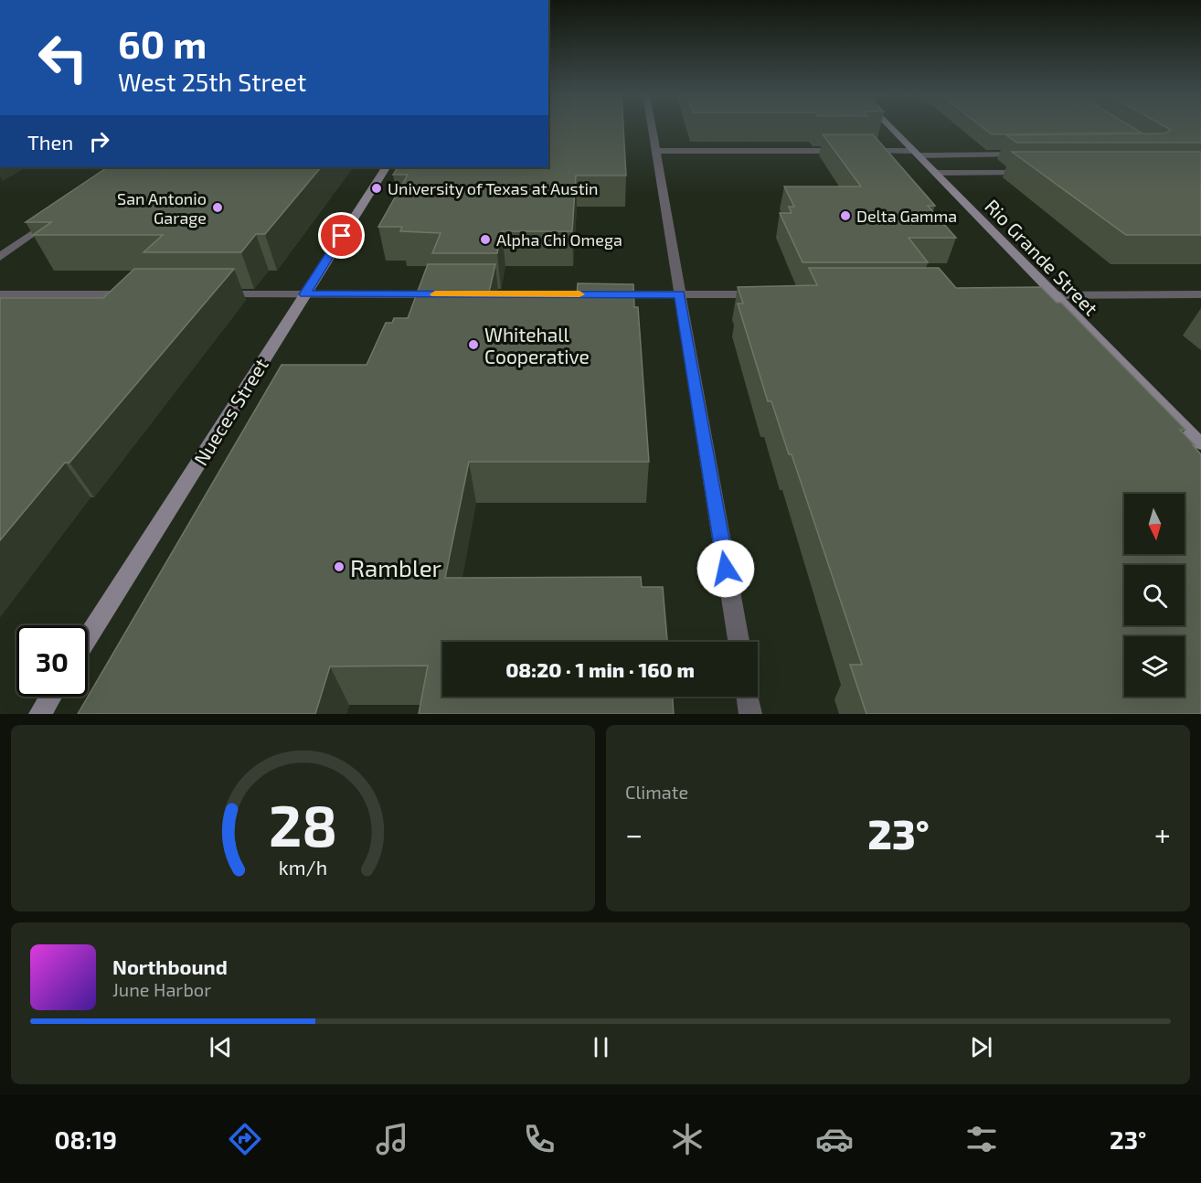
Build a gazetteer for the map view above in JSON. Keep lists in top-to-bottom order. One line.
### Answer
{"streets":{"street":["Rio Grande Street","Nueces Street"]},"places":["University of Texas at Austin","San Antonio Garage","Delta Gamma","Alpha Chi Omega","Whitehall Cooperative","Rambler"],"north":"bottom","page":{"turn":["60 m","West 25th Street"],"then":"Then","limit":"30","trip":"08:20 · 1 min · 160 m","tile":"Climate","heat":["−","23°","+"],"song":["Northbound","June Harbor"],"tabs":["08:19","23°"],"gauge":["28","km/h"]}}
